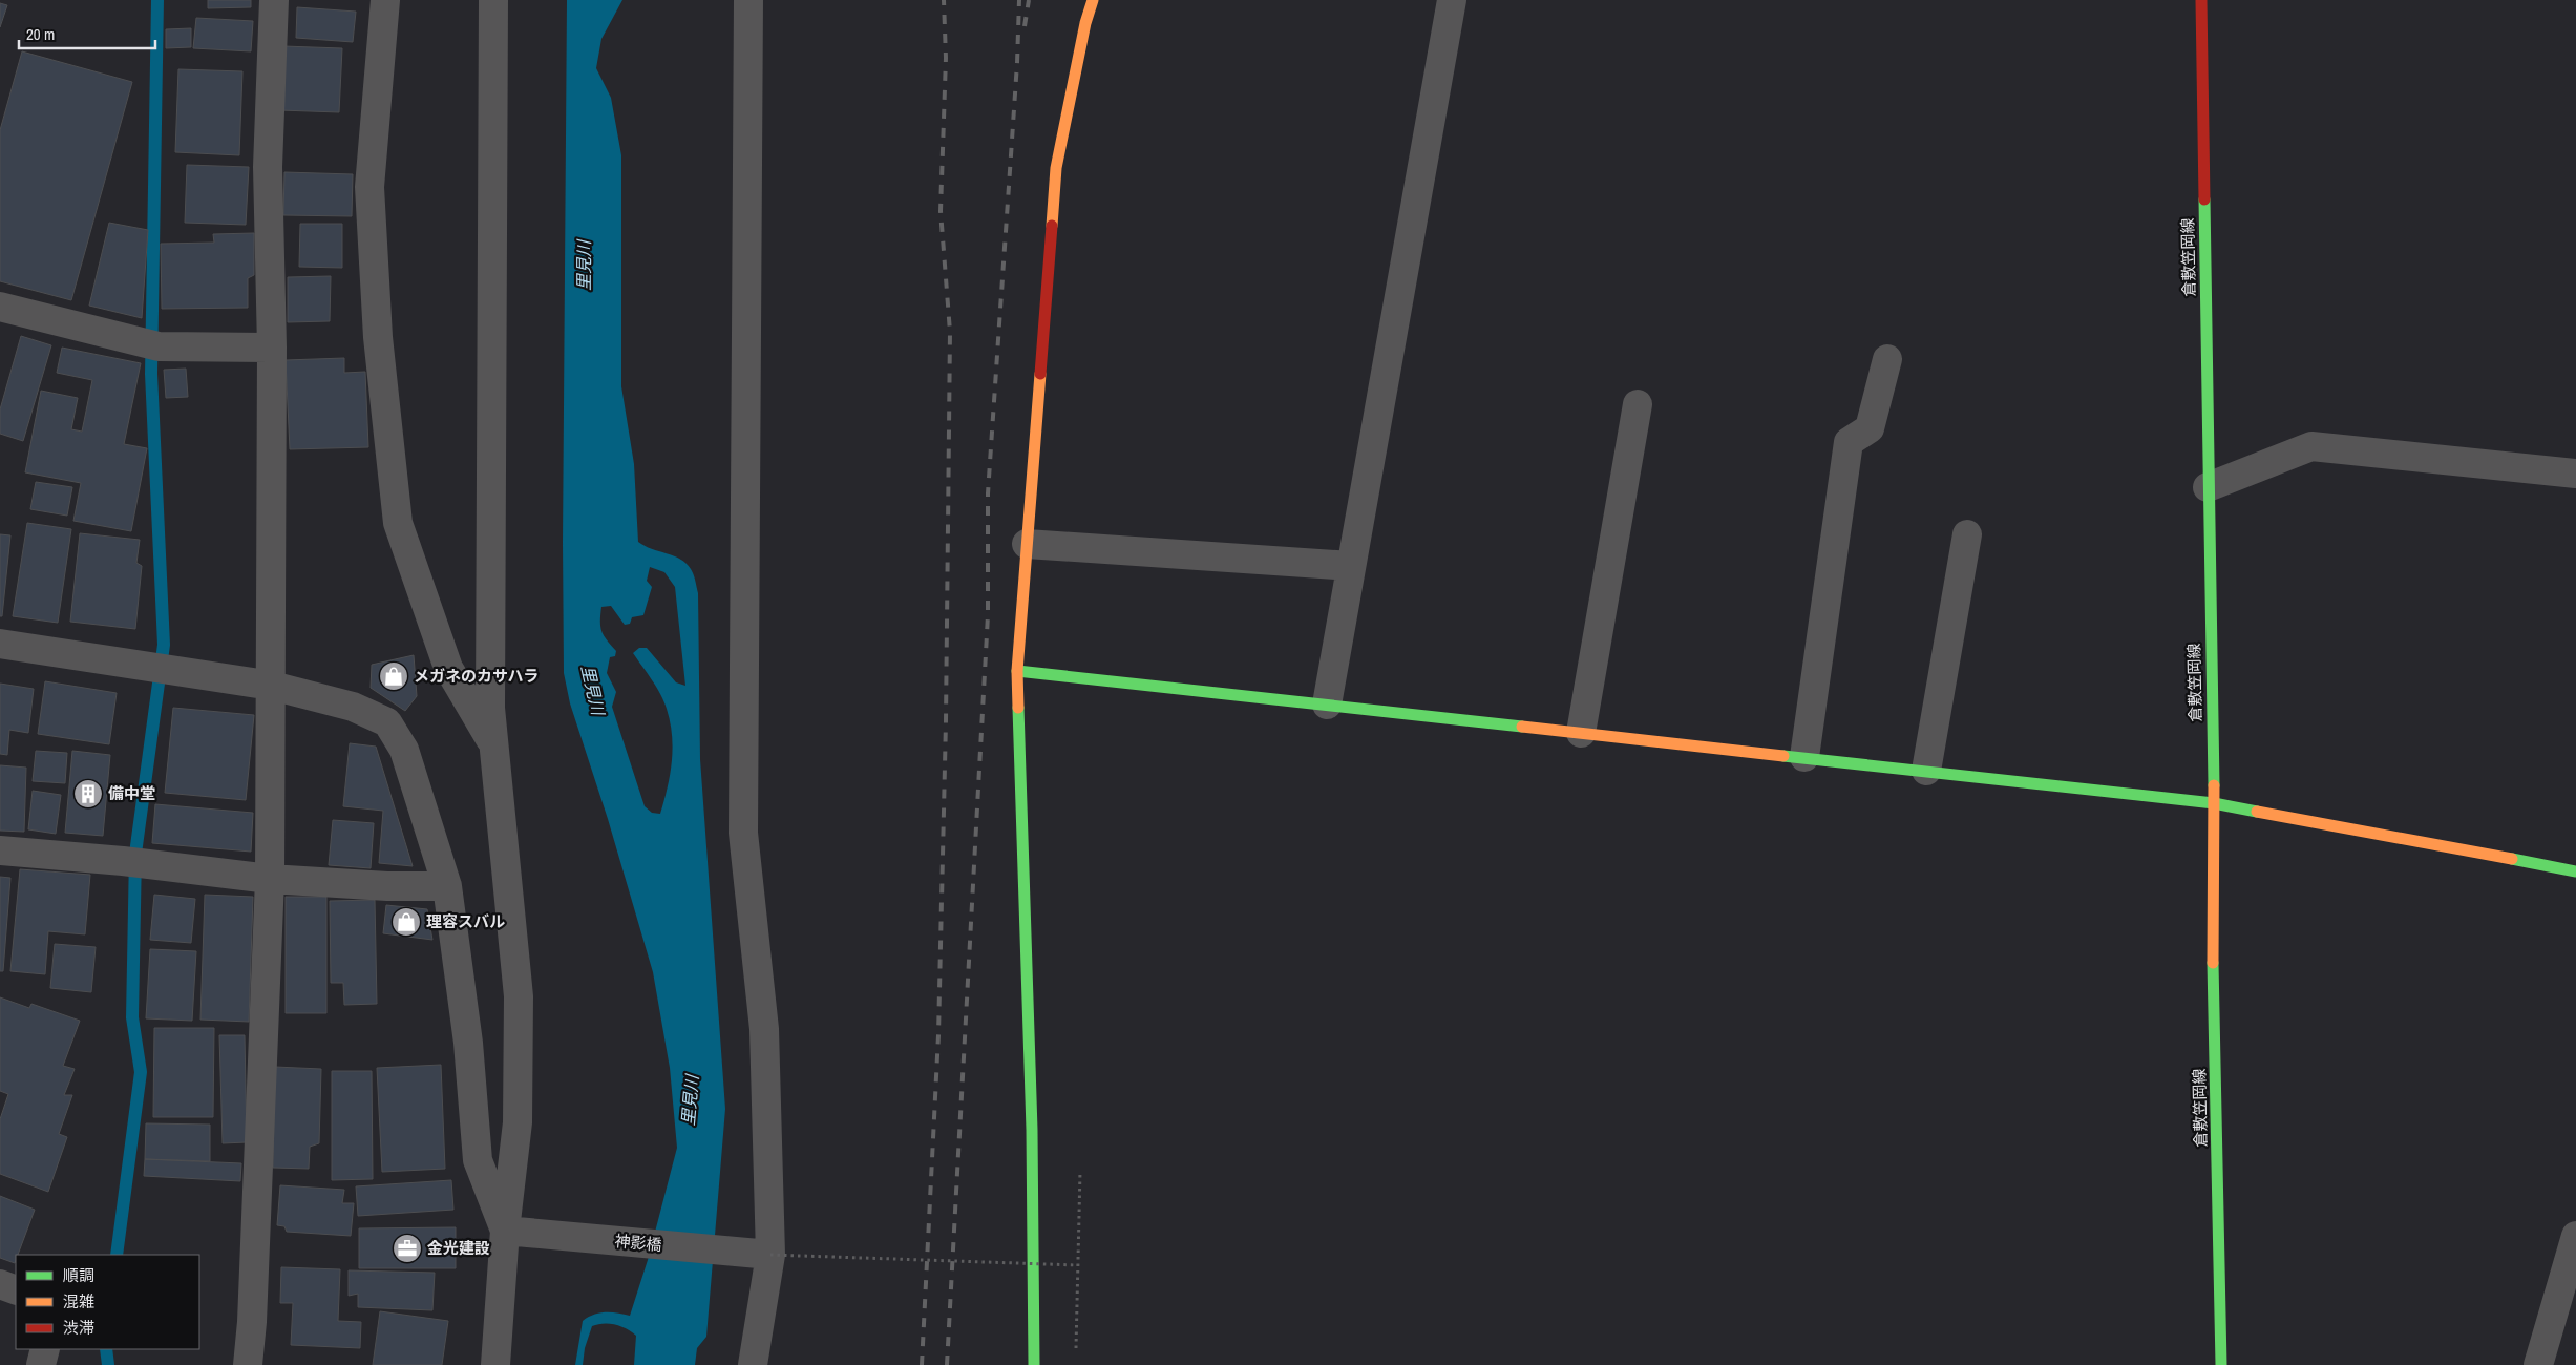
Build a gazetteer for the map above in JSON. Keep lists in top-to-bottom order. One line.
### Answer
{"streets":{"street":["倉敷笠岡線","神影橋"]},"water":["里見川"],"places":{"shop":["メガネのカサハラ","理容スバル"],"building":["備中堂"],"office":["金光建設"]},"legend":["順調","混雑","渋滞"],"scale_bar":"20 m"}
